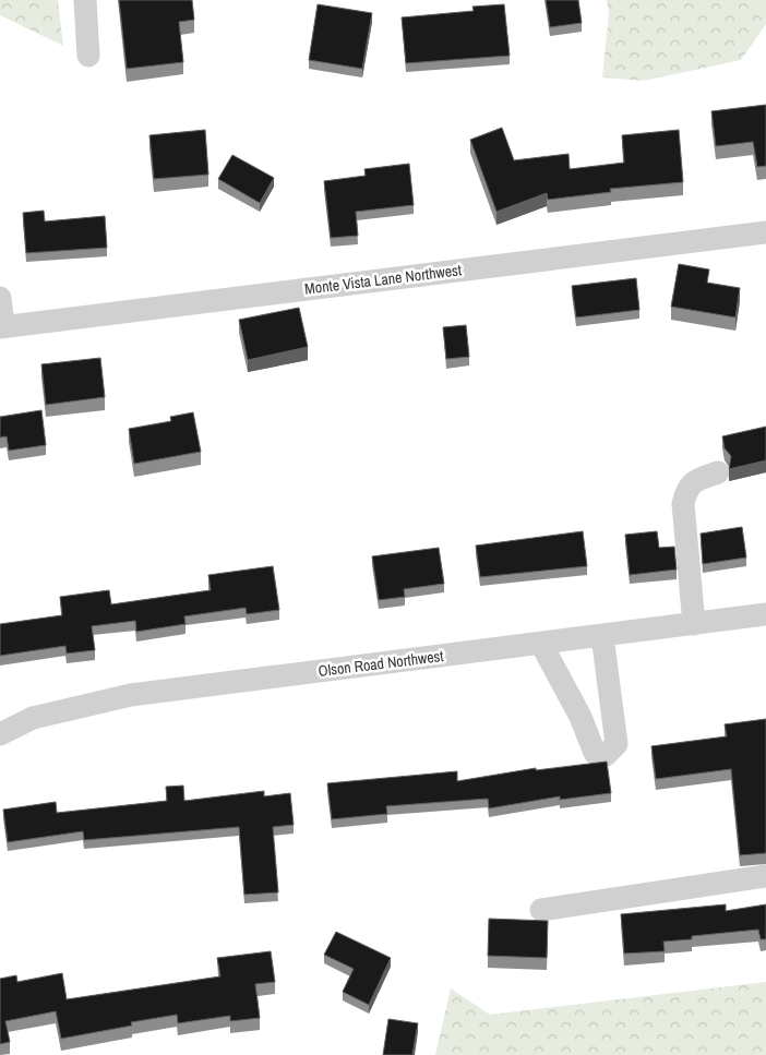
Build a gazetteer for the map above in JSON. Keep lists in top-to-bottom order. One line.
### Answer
{"streets":{"street":["Monte Vista Lane Northwest","Olson Road Northwest"]}}
